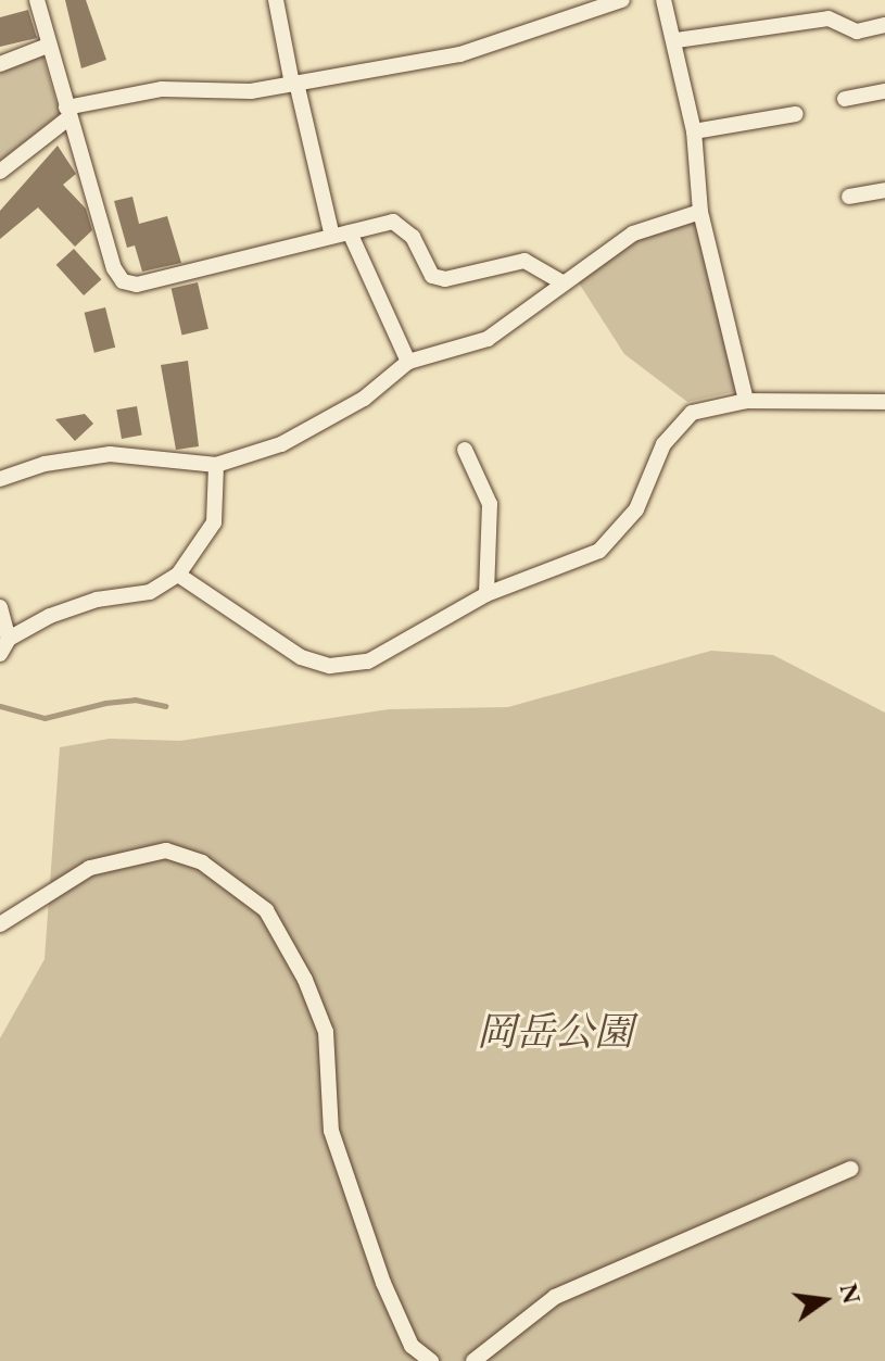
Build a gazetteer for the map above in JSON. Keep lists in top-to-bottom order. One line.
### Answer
{"parks":["岡岳公園"],"north":"right"}
